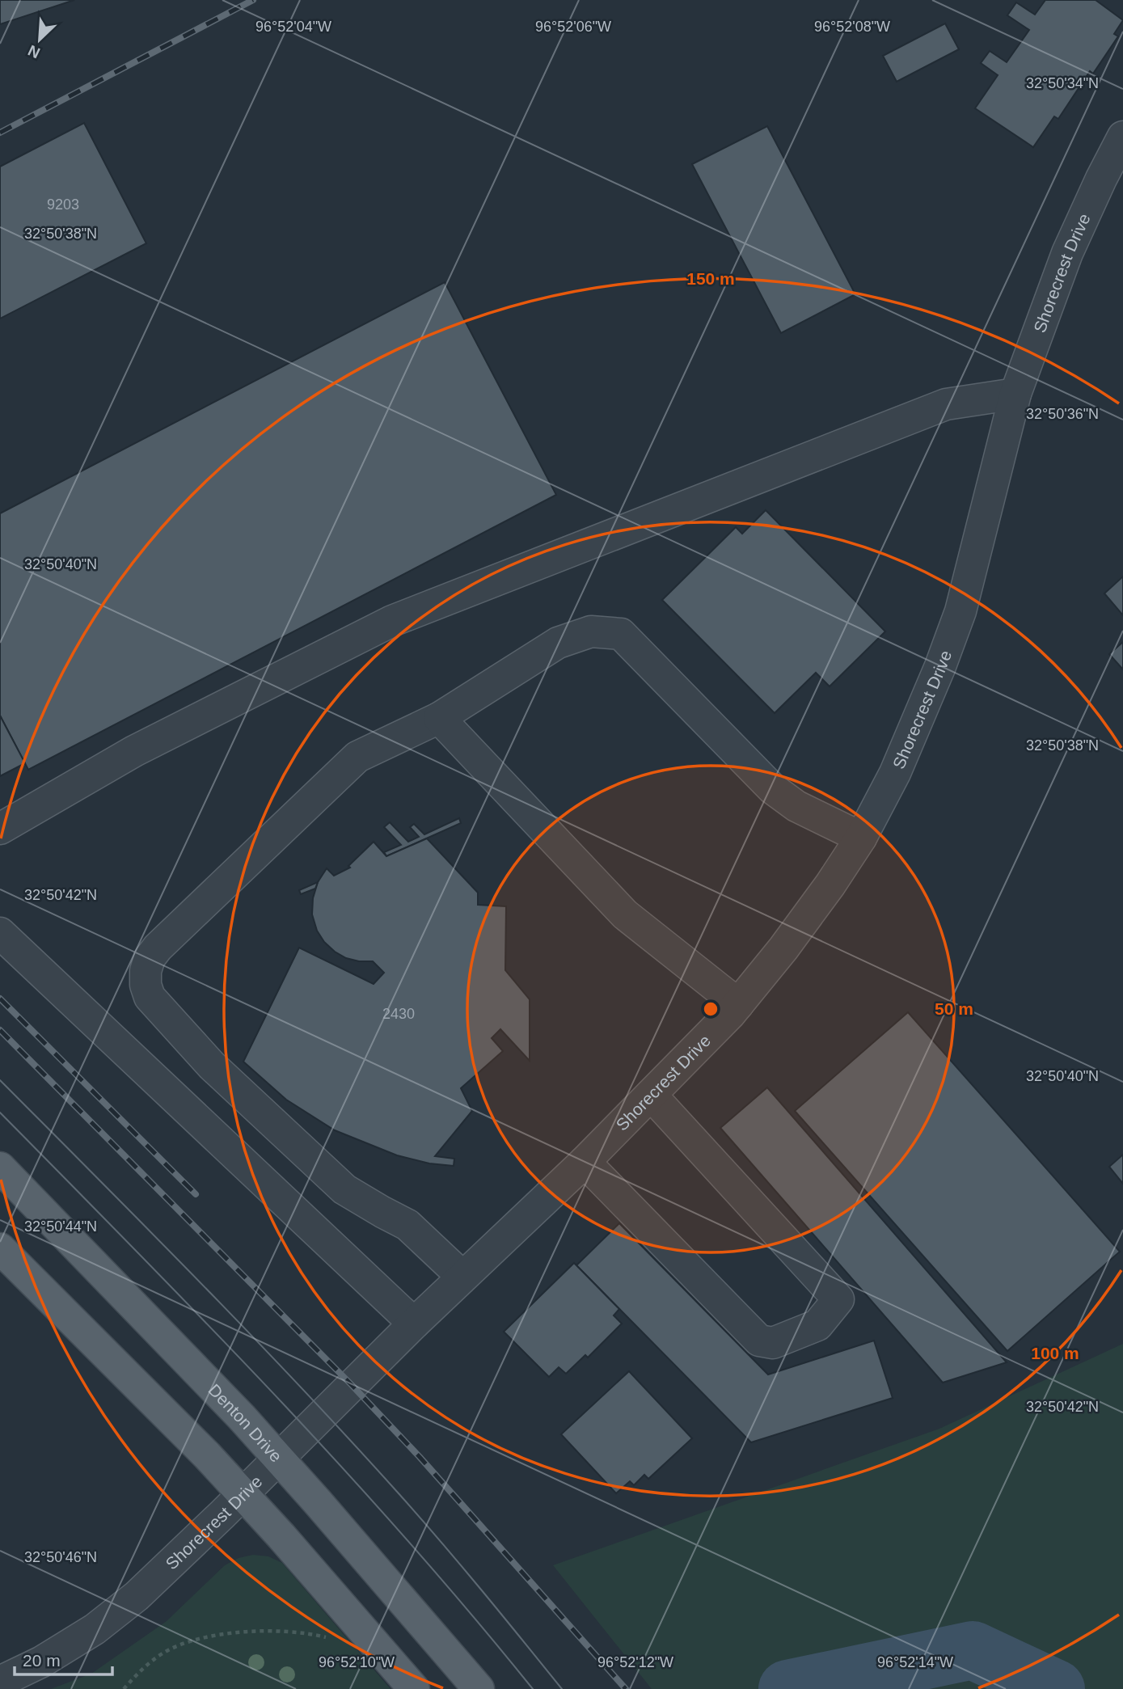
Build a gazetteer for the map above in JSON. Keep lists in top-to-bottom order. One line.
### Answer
{"streets":{"main road":["Denton Drive"],"street":["Shorecrest Drive"]},"crossings":[["Shorecrest Drive","Denton Drive"]],"house_numbers":["9203","2430"],"scale_bar":"20 m","north":"bottom left","coordinates":["96°52'04\"W","96°52'06\"W","96°52'08\"W","32°50'34\"N","32°50'38\"N","32°50'36\"N","32°50'40\"N","32°50'42\"N","32°50'44\"N","32°50'46\"N","96°52'10\"W","96°52'12\"W","96°52'14\"W"],"rings":["150 m","50 m","100 m"]}
